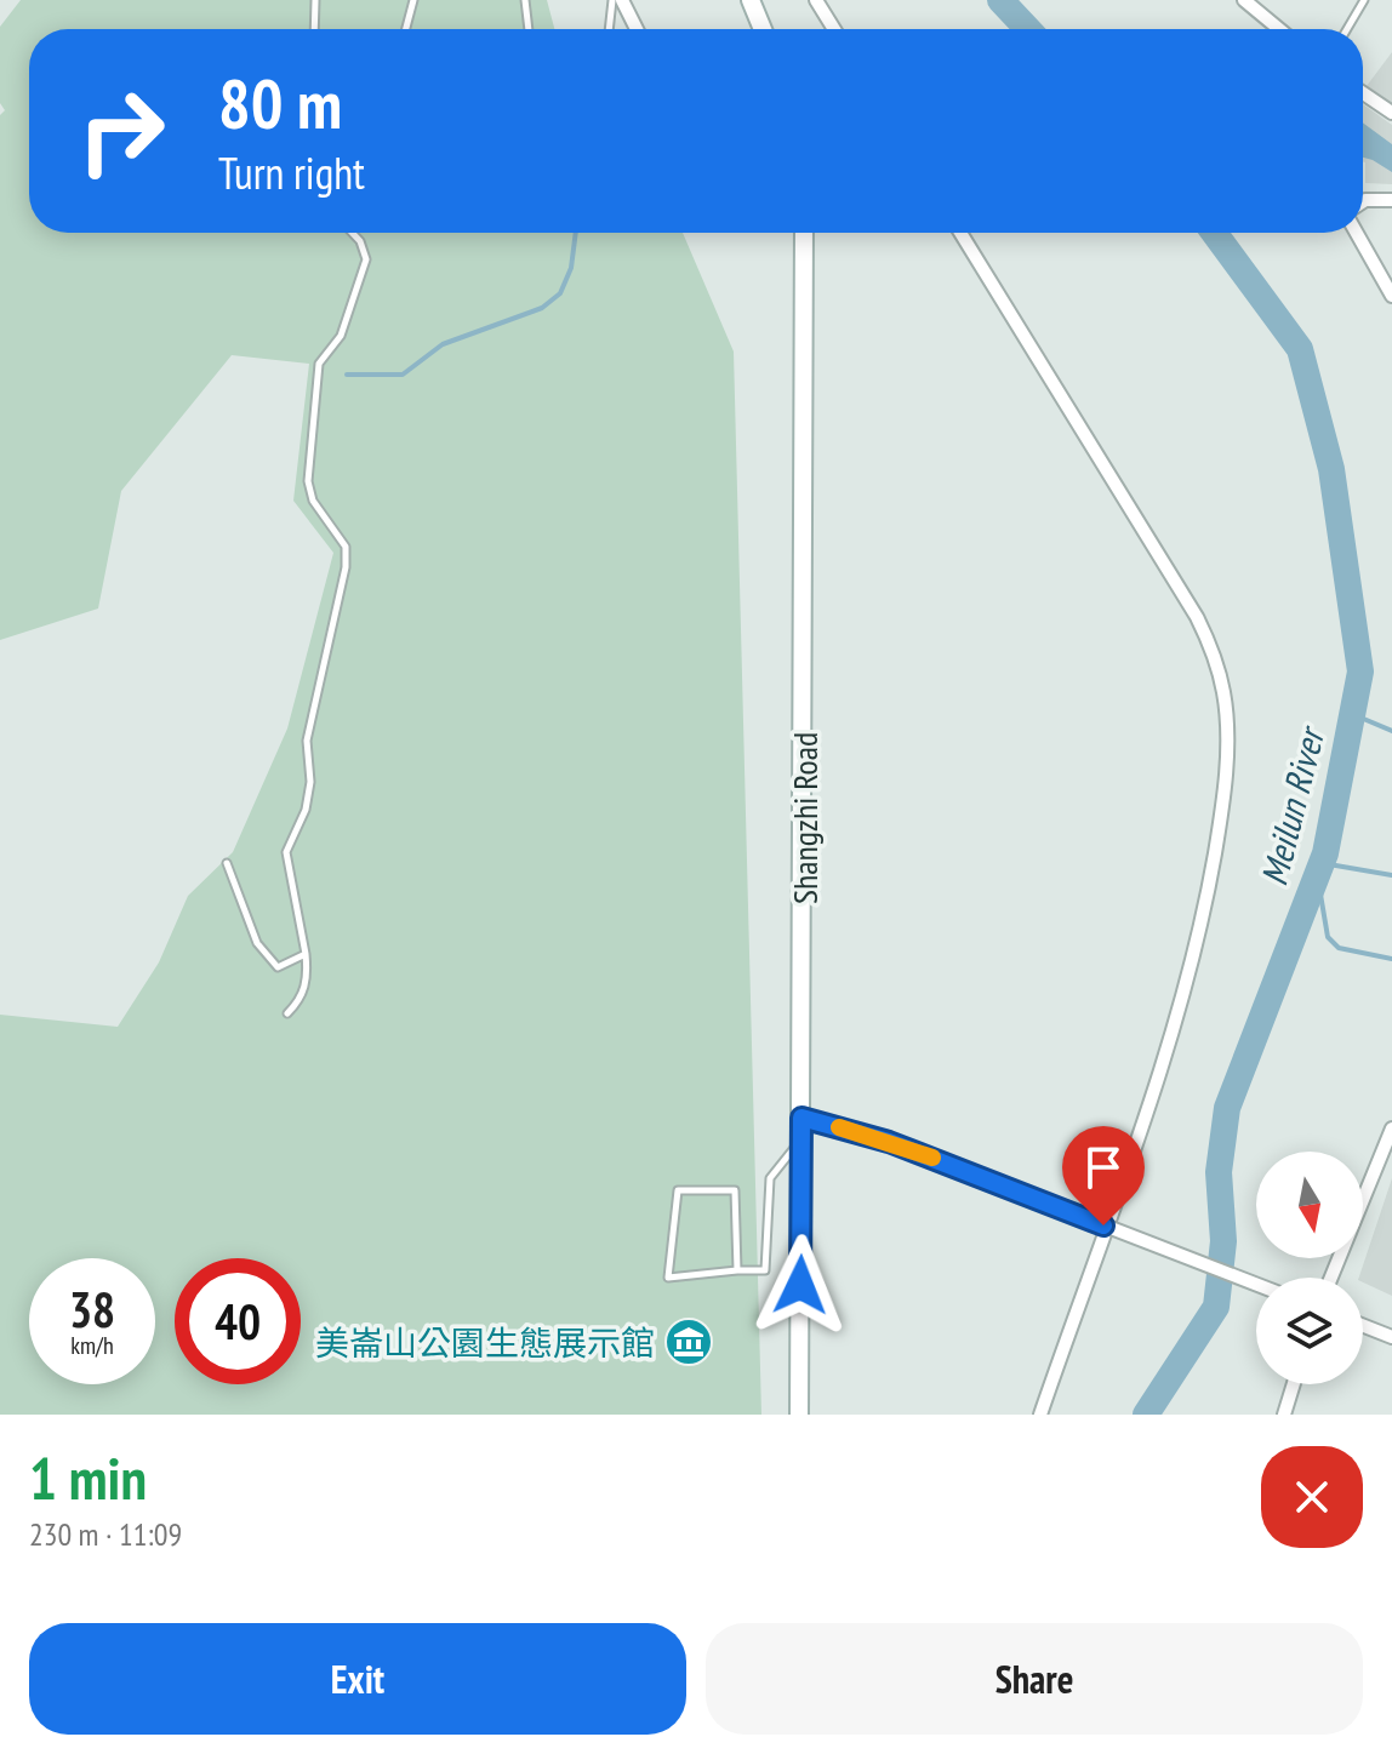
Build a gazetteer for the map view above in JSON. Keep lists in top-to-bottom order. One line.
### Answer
{"streets":{"street":["Shangzhi Road"]},"water":["Meilun River"],"places":{"museum":["美崙山公園生態展示館"]},"north":"bottom","page":{"turn":["80 m","Turn right"],"speed":"38 km/h","limit":"40","heading":["1 min","230 m · 11:09"],"buttons":["Exit","Share"]}}
